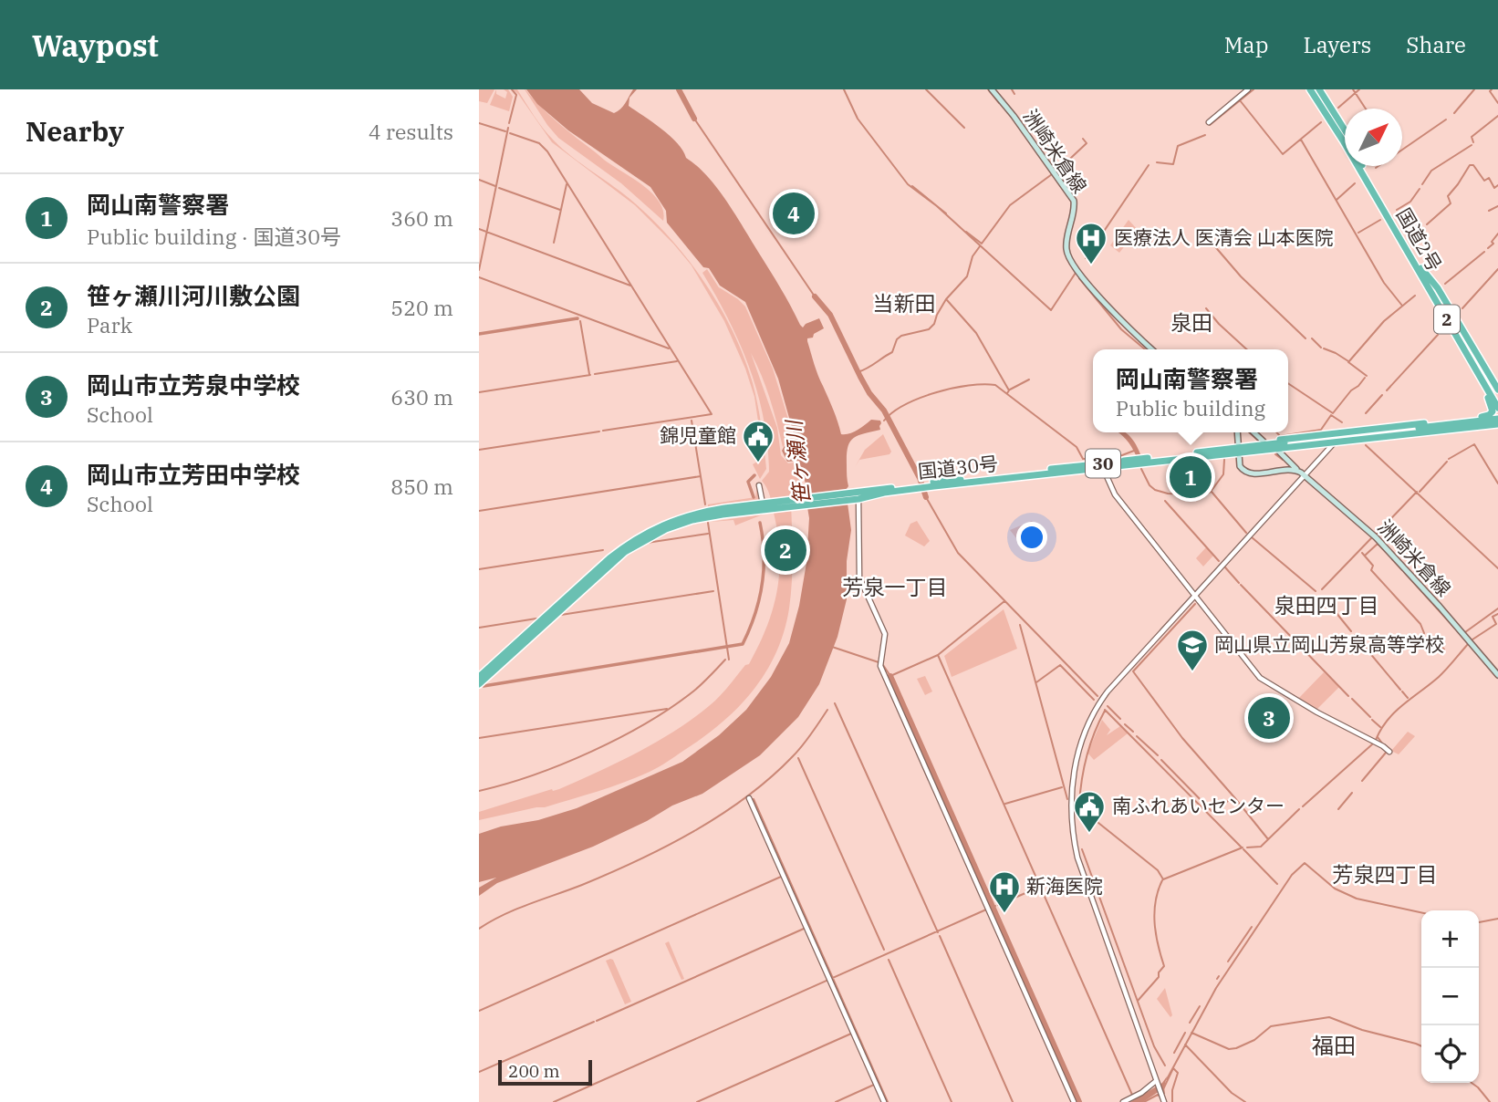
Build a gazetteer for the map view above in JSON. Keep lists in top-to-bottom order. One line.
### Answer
{"streets":{"highway":["国道2号","2","30","国道30号"],"main road":["洲崎米倉線"]},"crossings":[["洲崎米倉線","国道30号"]],"districts":["当新田","泉田","芳泉一丁目","泉田四丁目","芳泉四丁目","福田"],"water":["笹ヶ瀬川"],"places":{"hospital":["医療法人 医清会 山本医院","新海医院"],"public building":["錦児童館","南ふれあいセンター"],"school or university":["岡山県立岡山芳泉高等学校"]},"scale_bar":"200 m","north":"top right","page":{"header":"Waypost","nav":["Map","Layers","Share"],"heading":["Nearby","4 results"],"list":[{"mark":"1","name":"岡山南警察署","note":"Public building · 国道30号","value":"360 m"},{"mark":"2","name":"笹ヶ瀬川河川敷公園","note":"Park","value":"520 m"},{"mark":"3","name":"岡山市立芳泉中学校","note":"School","value":"630 m"},{"mark":"4","name":"岡山市立芳田中学校","note":"School","value":"850 m"}],"pins":["4","1","2","3"],"popup":["岡山南警察署","Public building"],"map_buttons":["+","−"],"scale":"200 m"}}
